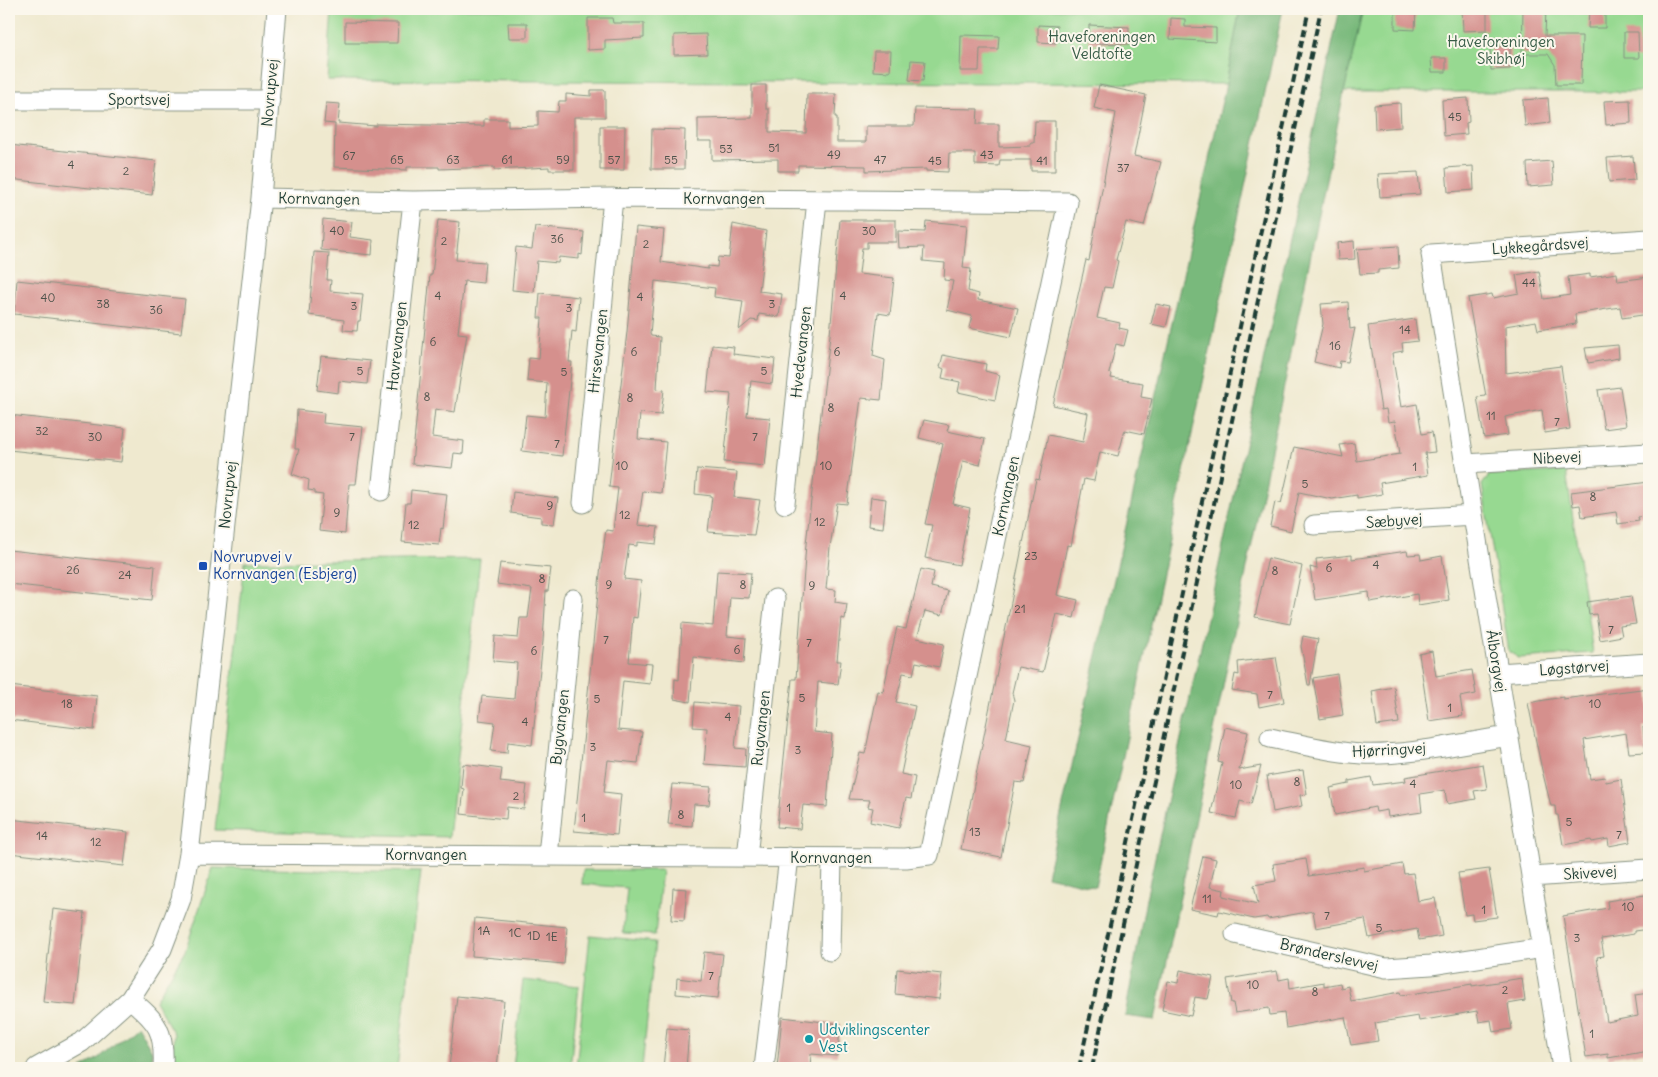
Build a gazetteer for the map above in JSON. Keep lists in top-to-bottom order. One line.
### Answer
{"streets":{"street":["Novrupvej","Sportsvej","Kornvangen","Lykkegårdsvej","Havrevangen","Hirsevangen","Hvedevangen","Nibevej","Sæbyvej","Ålborgvej","Løgstørvej","Bygvangen","Rugvangen","Hjørringvej","Skivevej","Brønderslevvej"]},"crossings":[["Novrupvej","Sportsvej"],["Novrupvej","Kornvangen"],["Kornvangen","Havrevangen"],["Kornvangen","Hirsevangen"],["Kornvangen","Hvedevangen"],["Kornvangen","Bygvangen"],["Kornvangen","Rugvangen"],["Lykkegårdsvej","Ålborgvej"],["Nibevej","Ålborgvej"],["Sæbyvej","Ålborgvej"],["Ålborgvej","Løgstørvej"],["Ålborgvej","Hjørringvej"],["Ålborgvej","Skivevej"],["Ålborgvej","Brønderslevvej"]],"parks":["Haveforeningen Veldtofte","Haveforeningen Skibhøj"],"places":{"transit":["Novrupvej v Kornvangen (Esbjerg)"],"other":["Udviklingscenter Vest"]},"house_numbers":["45","51","53","49","43","67","65","63","61","59","57","55","47","45","41","4","37","2","40","30","36","2","2","44","4","4","4","40","38","3","3","3","36","14","6","16","6","6","5","5","5","8","8","8","11","7","32","30","7","7","7","10","10","1","5","8","9","9","12","12","12","23","4","6","26","8","24","8","9","8","9","21","7","7","7","6","6","7","5","5","18","10","1","4","4","3","3","8","4","10","2","1","8","1","5","13","7","14","12","11","10","1","7","5","1A","1C","1D","1E","3","7","10","2","8","1"]}
